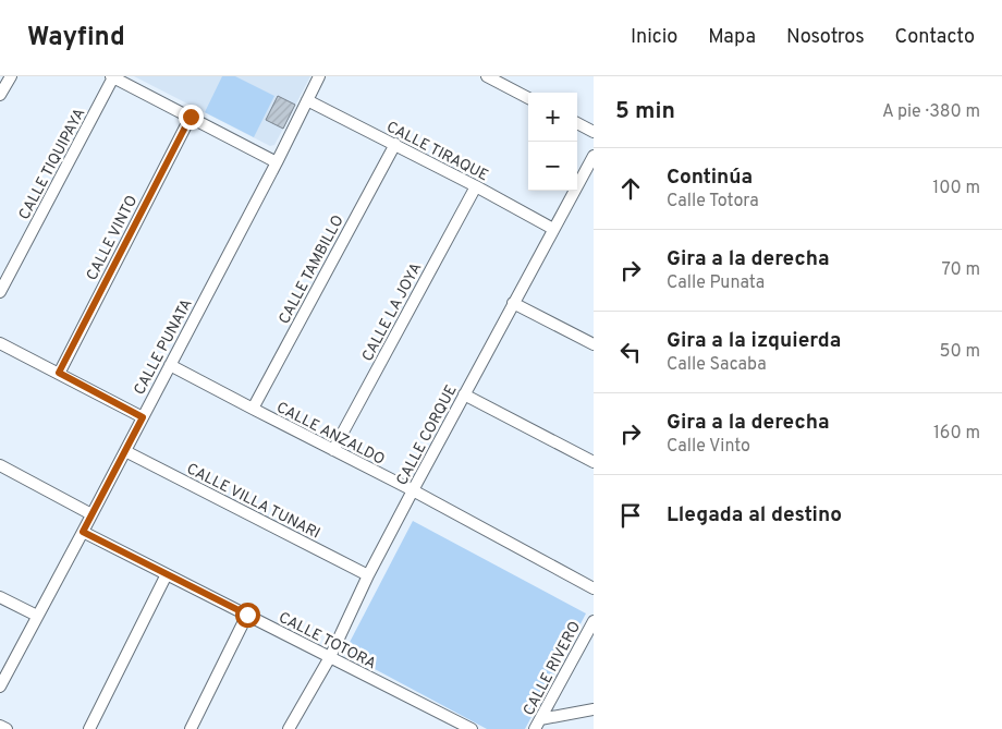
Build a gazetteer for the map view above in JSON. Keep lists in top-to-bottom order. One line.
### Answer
{"streets":{"street":["CALLE TIRAQUE","CALLE TIQUIPAYA","CALLE VINTO","CALLE TAMBILLO","CALLE LA JOYA","CALLE PUNATA","CALLE ANZALDO","CALLE CORQUE","CALLE VILLA TUNARI","CALLE TOTORA","CALLE RIVERO"]},"crossings":[["CALLE TIRAQUE","CALLE TAMBILLO"],["CALLE TIRAQUE","CALLE LA JOYA"],["CALLE TIRAQUE","CALLE PUNATA"],["CALLE TIRAQUE","CALLE CORQUE"],["CALLE TAMBILLO","CALLE ANZALDO"],["CALLE LA JOYA","CALLE ANZALDO"],["CALLE PUNATA","CALLE ANZALDO"],["CALLE PUNATA","CALLE VILLA TUNARI"],["CALLE PUNATA","CALLE TOTORA"],["CALLE ANZALDO","CALLE CORQUE"],["CALLE CORQUE","CALLE VILLA TUNARI"],["CALLE CORQUE","CALLE TOTORA"]],"page":{"header":"Wayfind","nav":["Inicio","Mapa","Nosotros","Contacto"],"heading":["5 min","A pie · 380 m"],"map_buttons":["+","−"],"list":[["Continúa","Calle Totora","100 m"],["Gira a la derecha","Calle Punata","70 m"],["Gira a la izquierda","Calle Sacaba","50 m"],["Gira a la derecha","Calle Vinto","160 m"],"Llegada al destino"]}}
